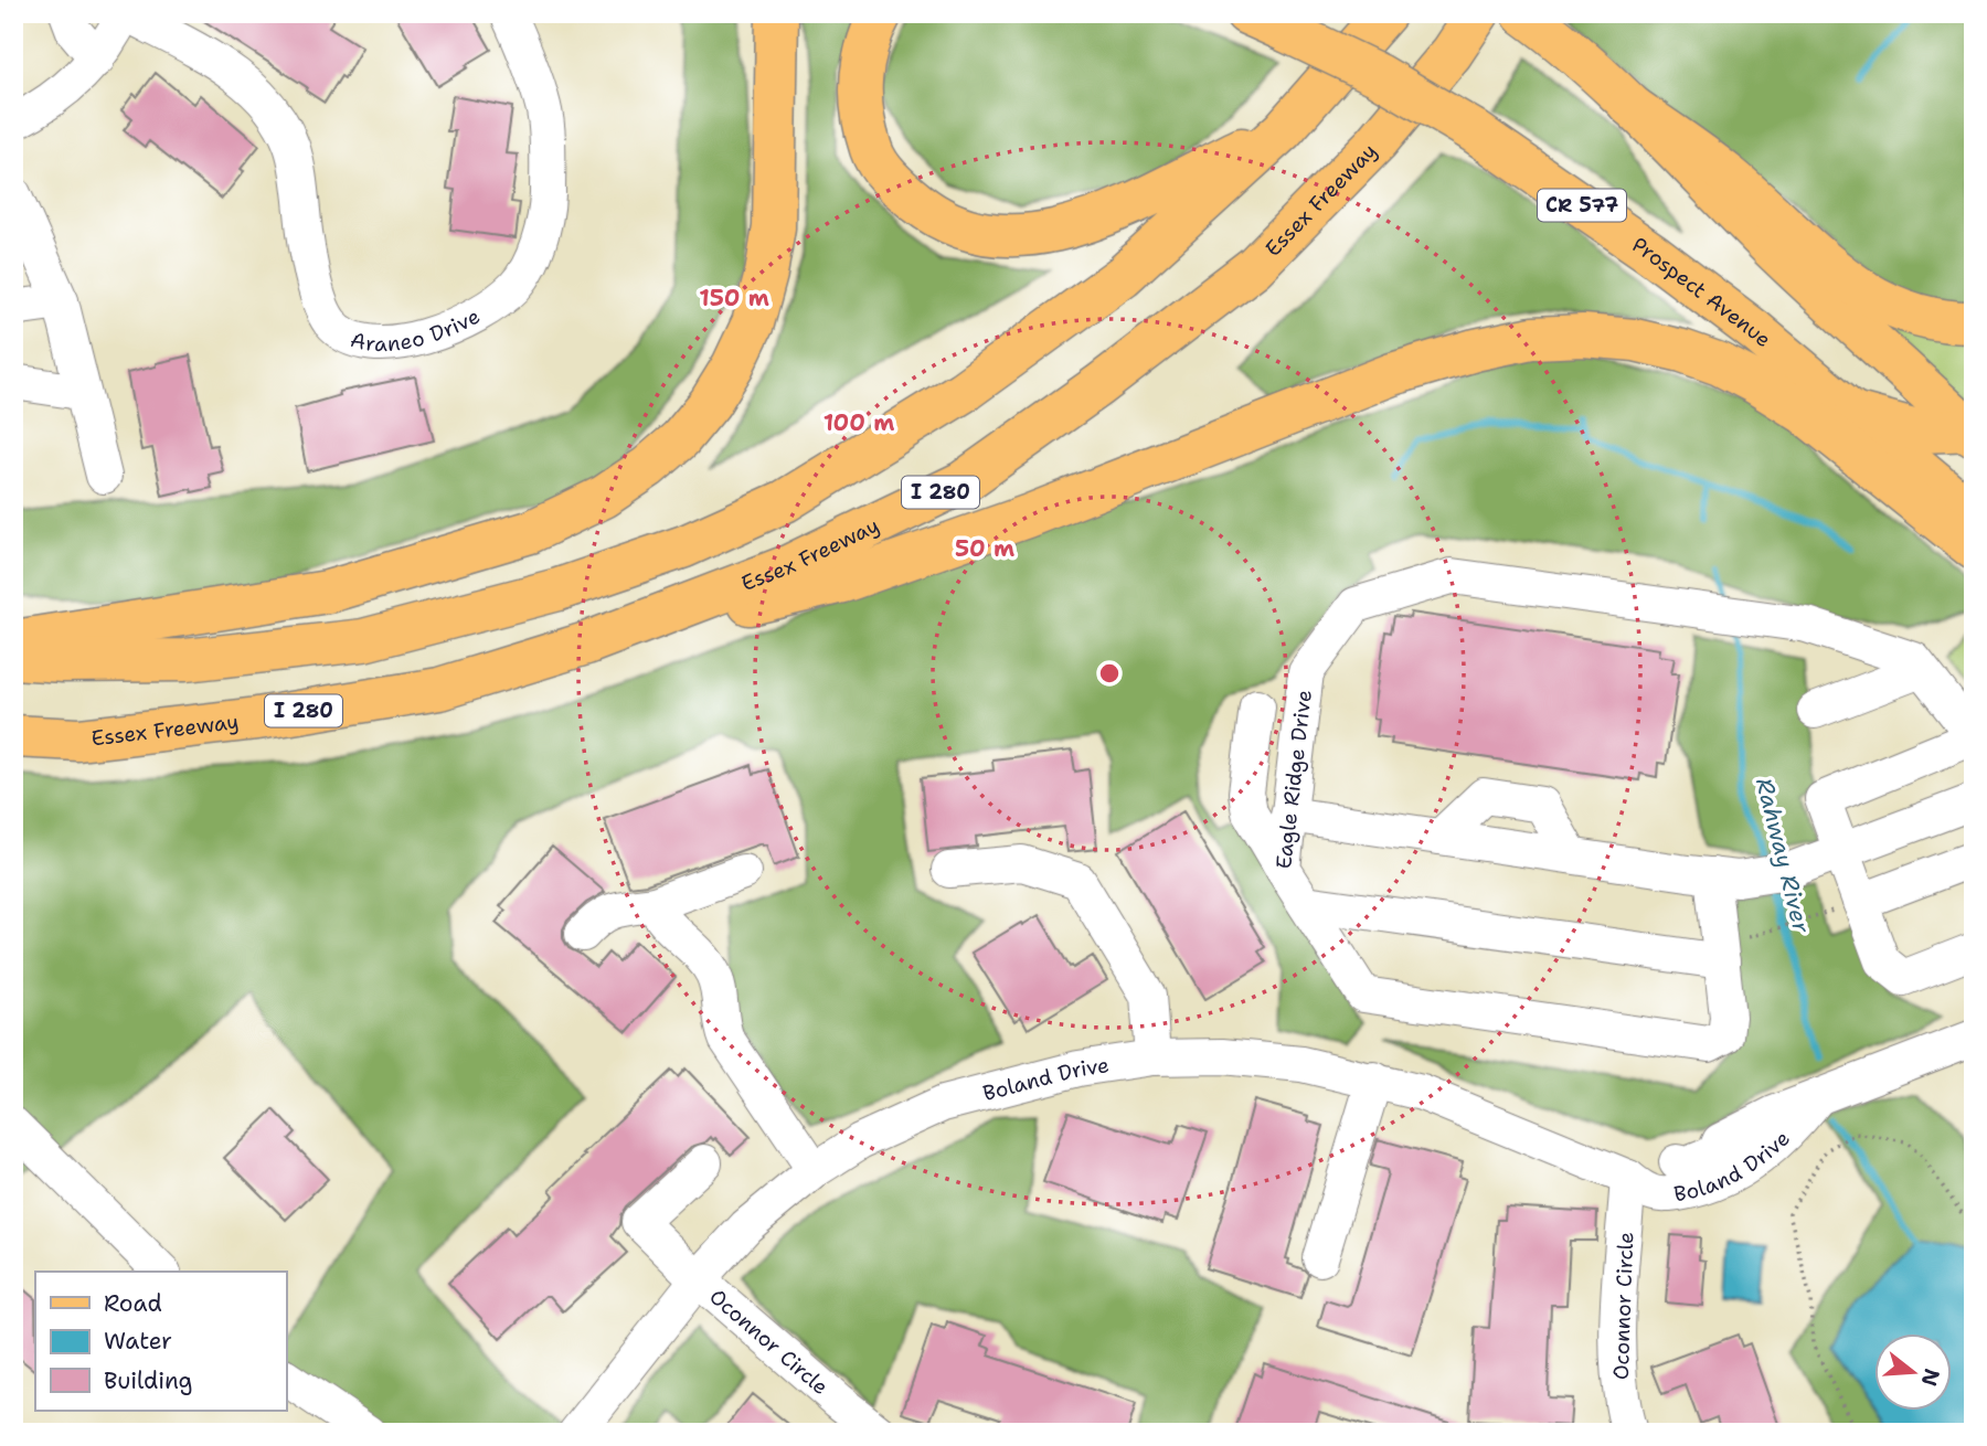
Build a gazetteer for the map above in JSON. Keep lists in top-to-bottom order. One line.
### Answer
{"streets":{"main road":["Essex Freeway","CR 577","Prospect Avenue","I 280"],"street":["Araneo Drive","Eagle Ridge Drive","Boland Drive","Oconnor Circle"]},"crossings":[["Boland Drive","Oconnor Circle"]],"water":["Rahway River"],"legend":["Road","Water","Building"],"north":"right","rings":["150 m","100 m","50 m"]}
